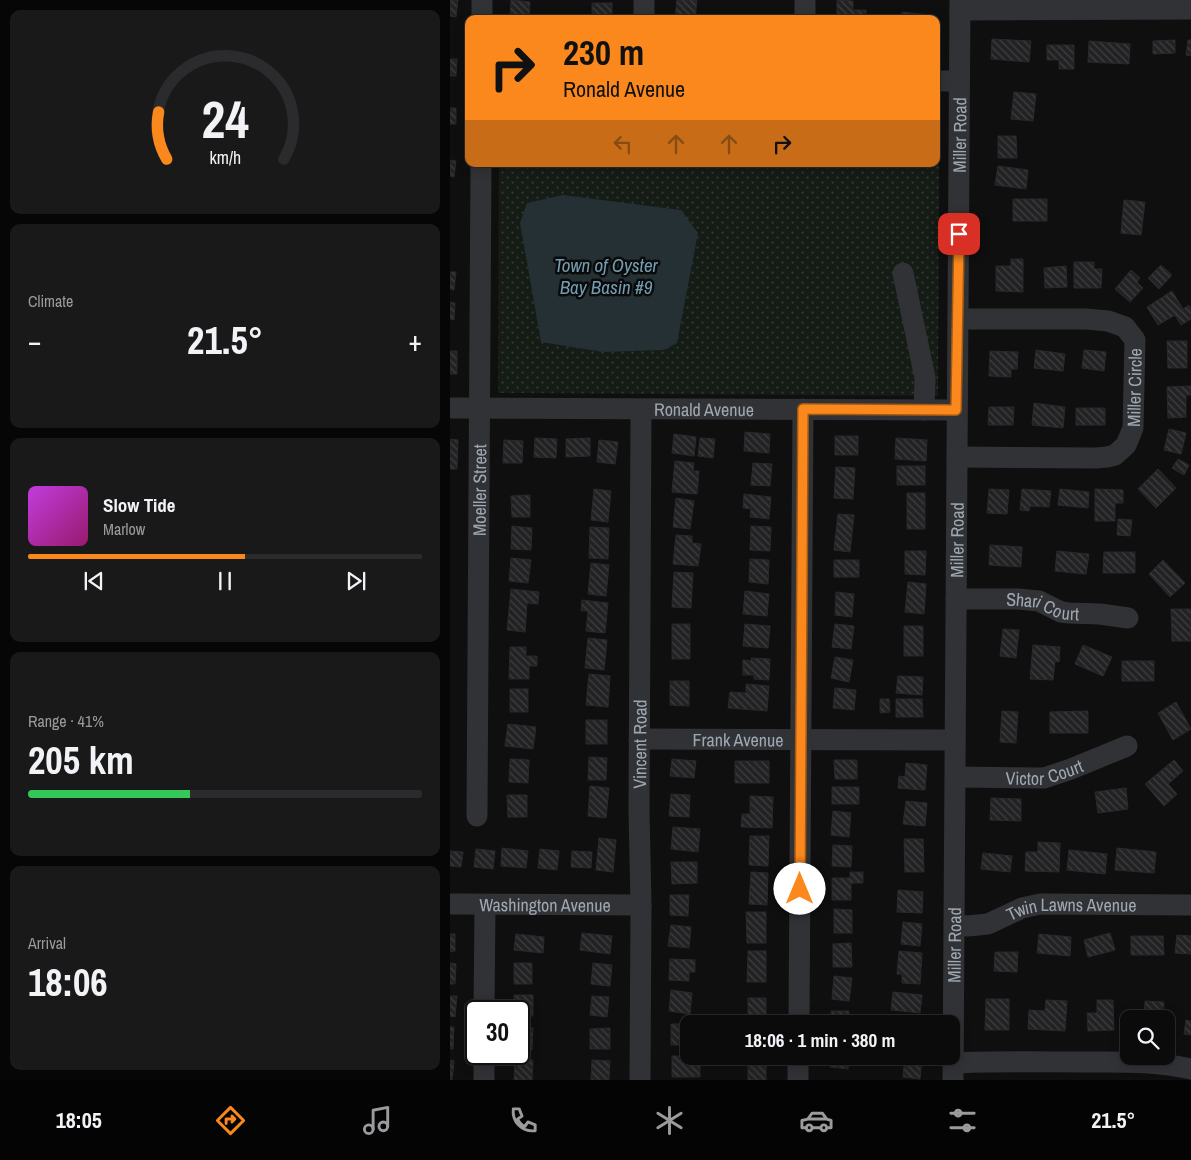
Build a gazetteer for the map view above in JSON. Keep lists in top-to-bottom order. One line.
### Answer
{"streets":{"street":["Miller Road","Miller Circle","Ronald Avenue","Moeller Street","Shari Court","Frank Avenue","Vincent Road","Victor Court","Washington Avenue","Twin Lawns Avenue"]},"crossings":[["Miller Road","Miller Circle"],["Miller Road","Ronald Avenue"],["Miller Road","Shari Court"],["Miller Road","Frank Avenue"],["Miller Road","Victor Court"],["Miller Road","Twin Lawns Avenue"],["Ronald Avenue","Moeller Street"],["Ronald Avenue","Vincent Road"],["Frank Avenue","Vincent Road"],["Vincent Road","Washington Avenue"]],"water":["Town of Oyster Bay Basin #9"],"page":{"turn":["230 m","Ronald Avenue"],"tile":["Climate",["Range · 41%","205 km"],["Arrival","18:06"]],"heat":["−","21.5°","+"],"song":["Slow Tide","Marlow"],"limit":"30","trip":"18:06 · 1 min · 380 m","tabs":["18:05","21.5°"],"gauge":["24","km/h"]}}
